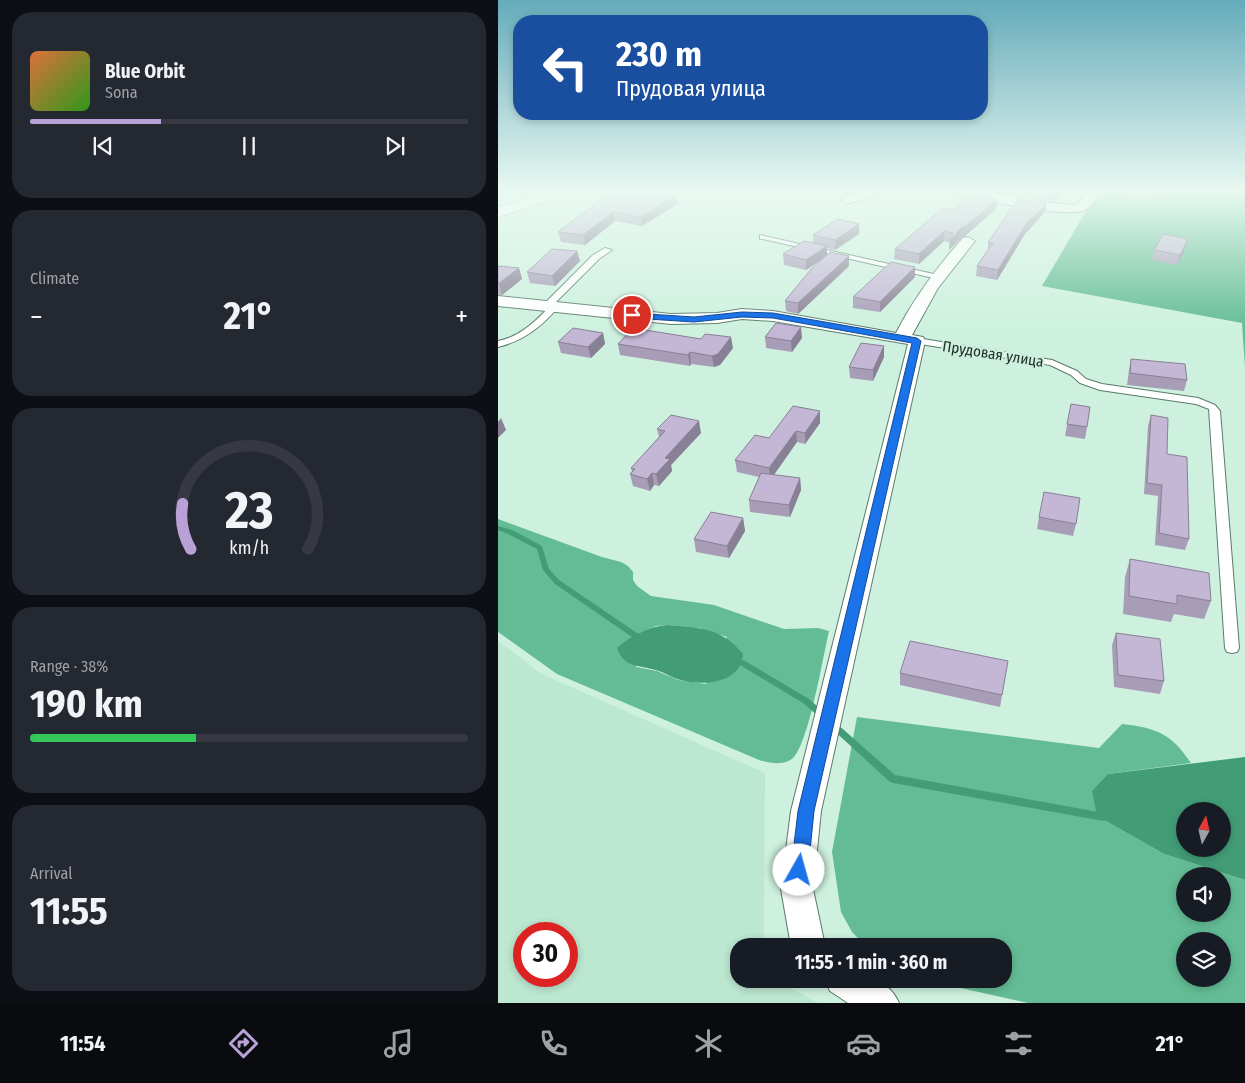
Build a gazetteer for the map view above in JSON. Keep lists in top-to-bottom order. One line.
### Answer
{"streets":{"street":["Прудовая улица"]},"north":"top","page":{"turn":["230 m","Прудовая улица"],"song":["Blue Orbit","Sona"],"tile":["Climate",["Range · 38%","190 km"],["Arrival","11:55"]],"heat":["−","21°","+"],"limit":"30","trip":"11:55 · 1 min · 360 m","tabs":["11:54","21°"],"gauge":["23","km/h"]}}
